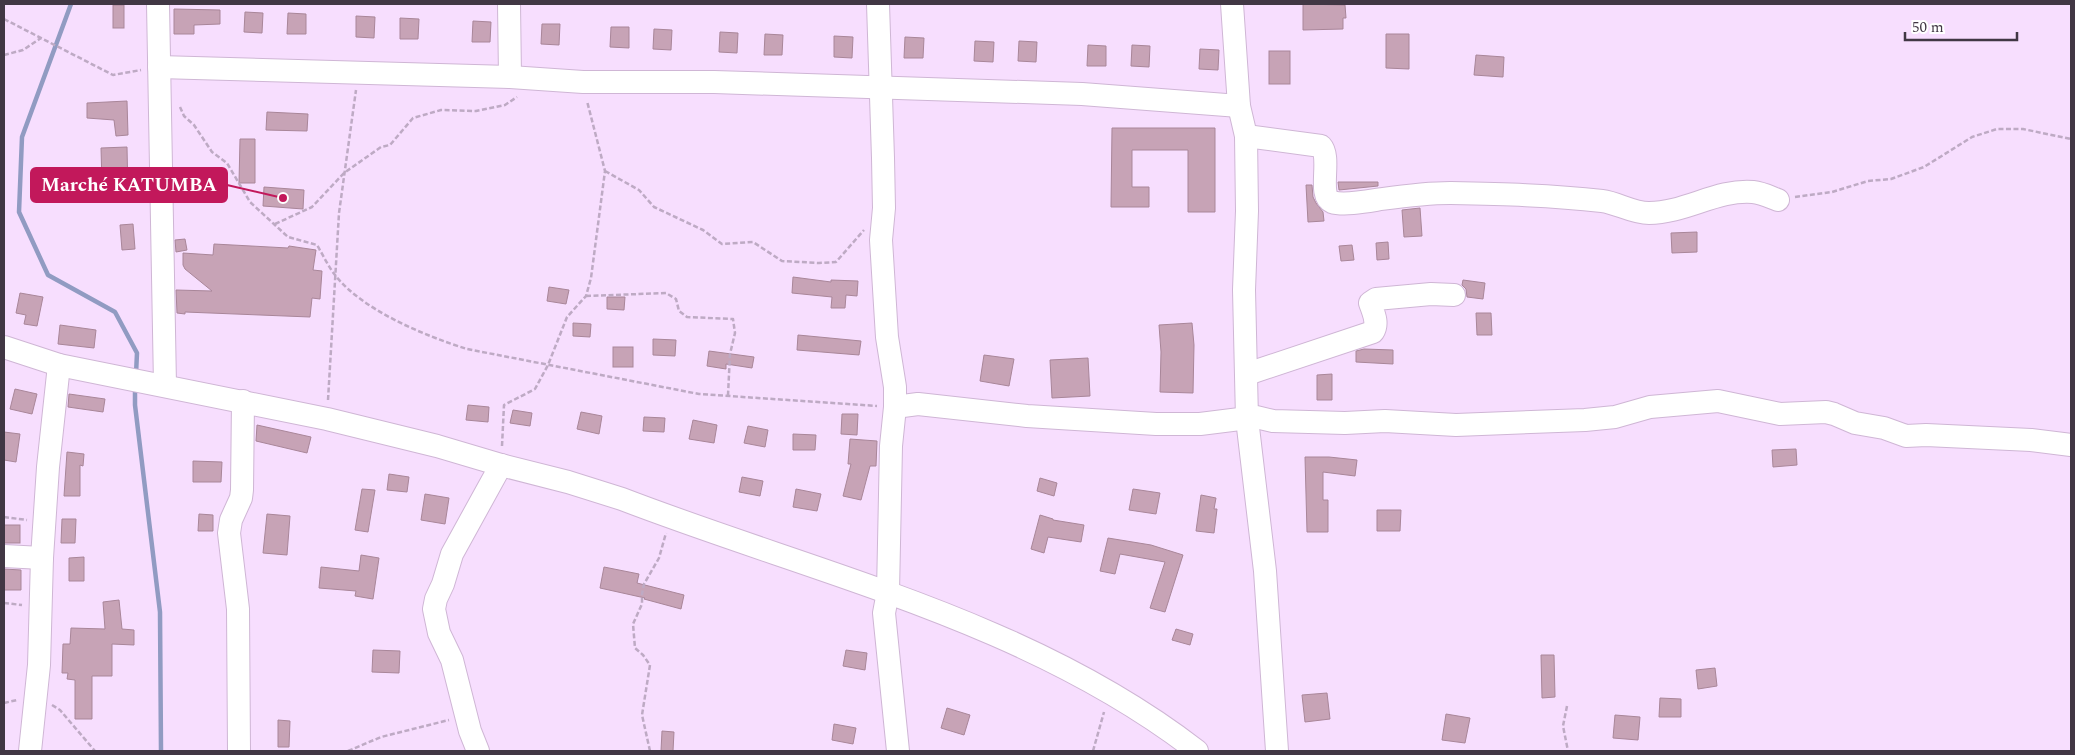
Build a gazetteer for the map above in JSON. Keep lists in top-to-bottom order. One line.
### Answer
{"places":["Marché KATUMBA"],"scale_bar":"50 m"}
